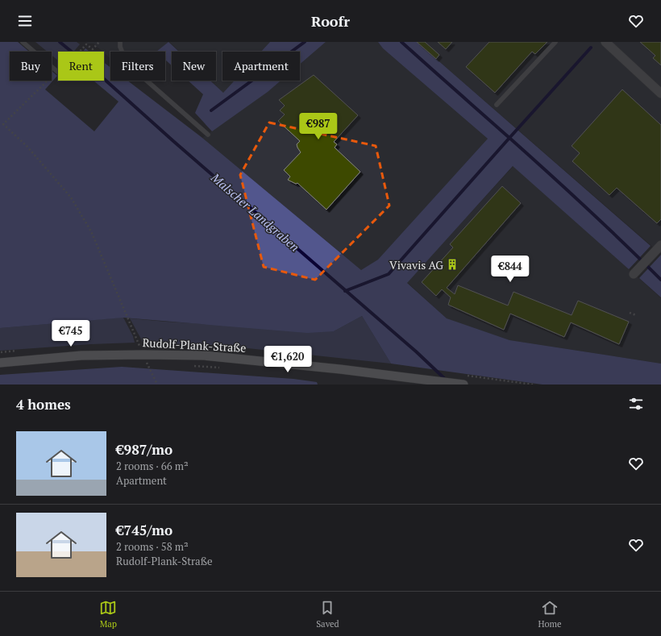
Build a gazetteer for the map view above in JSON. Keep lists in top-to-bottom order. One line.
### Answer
{"streets":{"main road":["Rudolf-Plank-Straße"]},"water":["Malscher Landgraben"],"places":{"building":["Vivavis AG"]},"page":{"header":"Roofr","chip":["Buy","Rent","Filters","New","Apartment"],"price":["€987","€844","€745","€1,620"],"heading":"4 homes","list":[{"name":"€987/mo","note":"2 rooms · 66 m² · Apartment"},{"name":"€745/mo","note":"2 rooms · 58 m² · Rudolf-Plank-Straße"}],"tabs":["Map","Saved","Home"]}}
